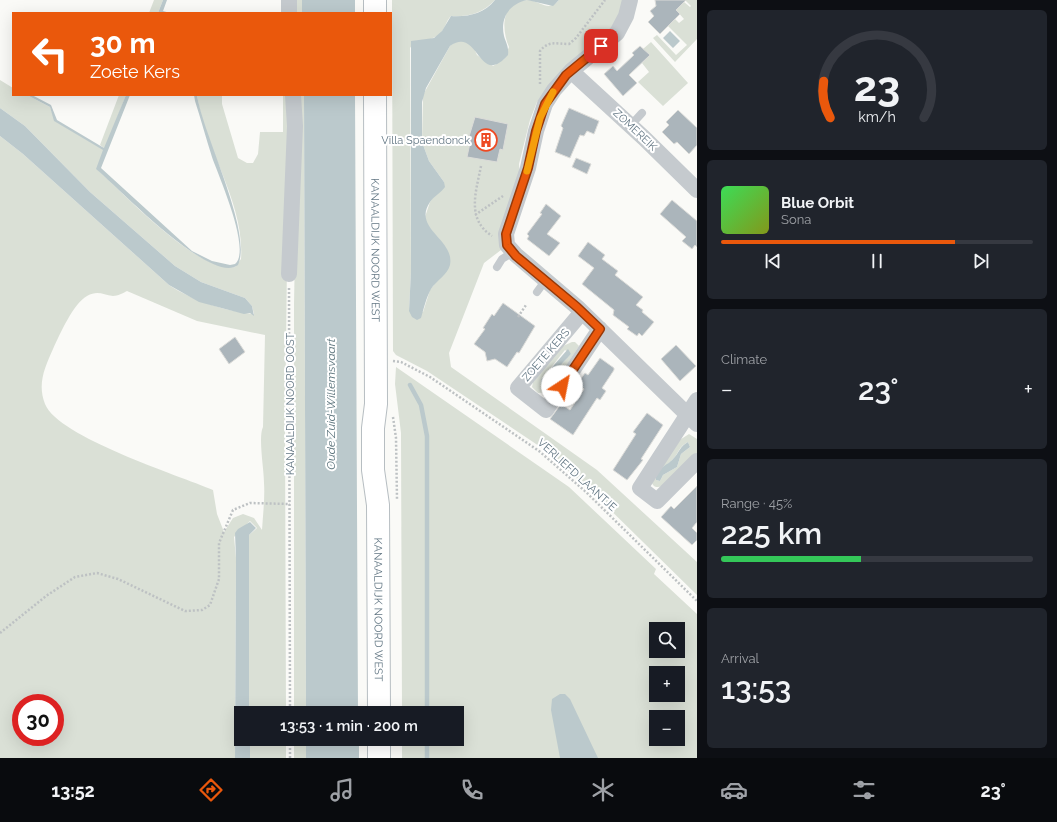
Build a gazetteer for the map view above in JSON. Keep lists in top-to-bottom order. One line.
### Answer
{"streets":{"main road":["KANAALDIJK NOORD WEST"],"street":["ZOMEREIK","ZOETE KERS"],"path":["KANAALDIJK NOORD OOST","VERLIEFD LAANTJE"]},"water":["Oude Zuid-Willemsvaart"],"places":{"building":["Villa Spaendonck"]},"page":{"turn":["30 m","Zoete Kers"],"song":["Blue Orbit","Sona"],"tile":["Climate",["Range · 45%","225 km"],["Arrival","13:53"]],"heat":["−","23°","+"],"map_buttons":["+","−"],"limit":"30","trip":"13:53 · 1 min · 200 m","tabs":["13:52","23°"],"gauge":["23","km/h"]}}
